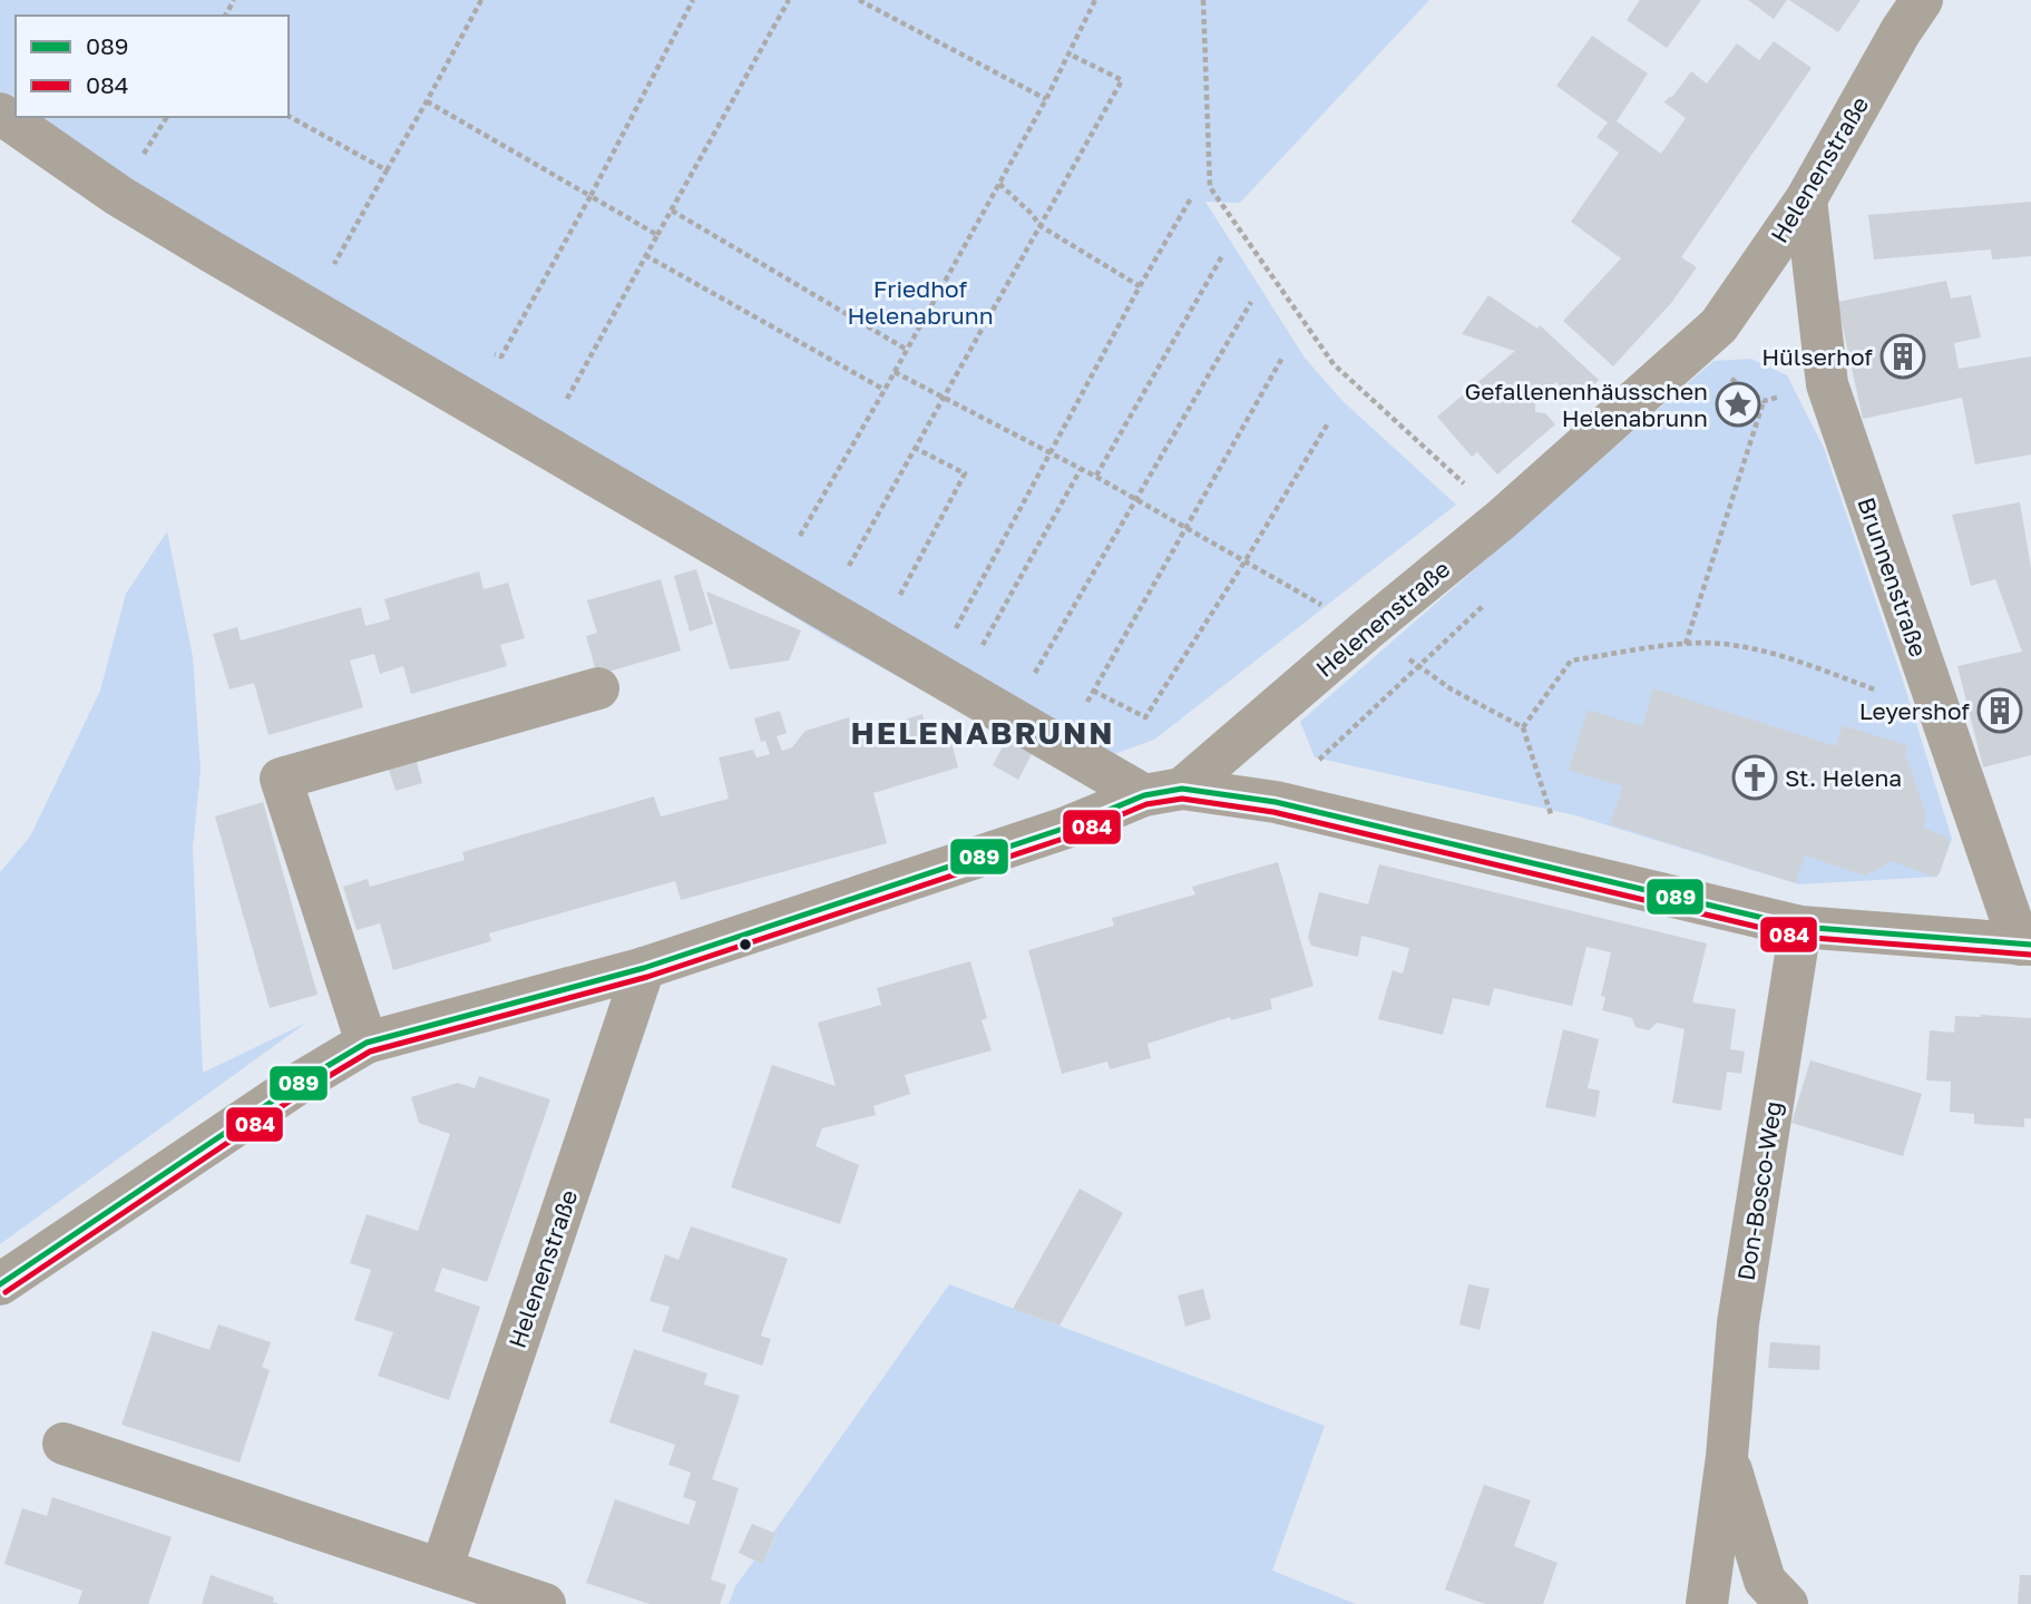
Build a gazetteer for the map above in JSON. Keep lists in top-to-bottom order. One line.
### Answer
{"streets":{"street":["Helenenstraße","Brunnenstraße","Don-Bosco-Weg"]},"crossings":[["Helenenstraße","Brunnenstraße"]],"districts":["HELENABRUNN"],"parks":["Friedhof Helenabrunn"],"places":{"building":["Hülserhof","Leyershof"],"place":["Gefallenenhäusschen Helenabrunn"],"church":["St. Helena"]},"lines":["transit line 089","transit line 084"],"legend":["089","084"]}
